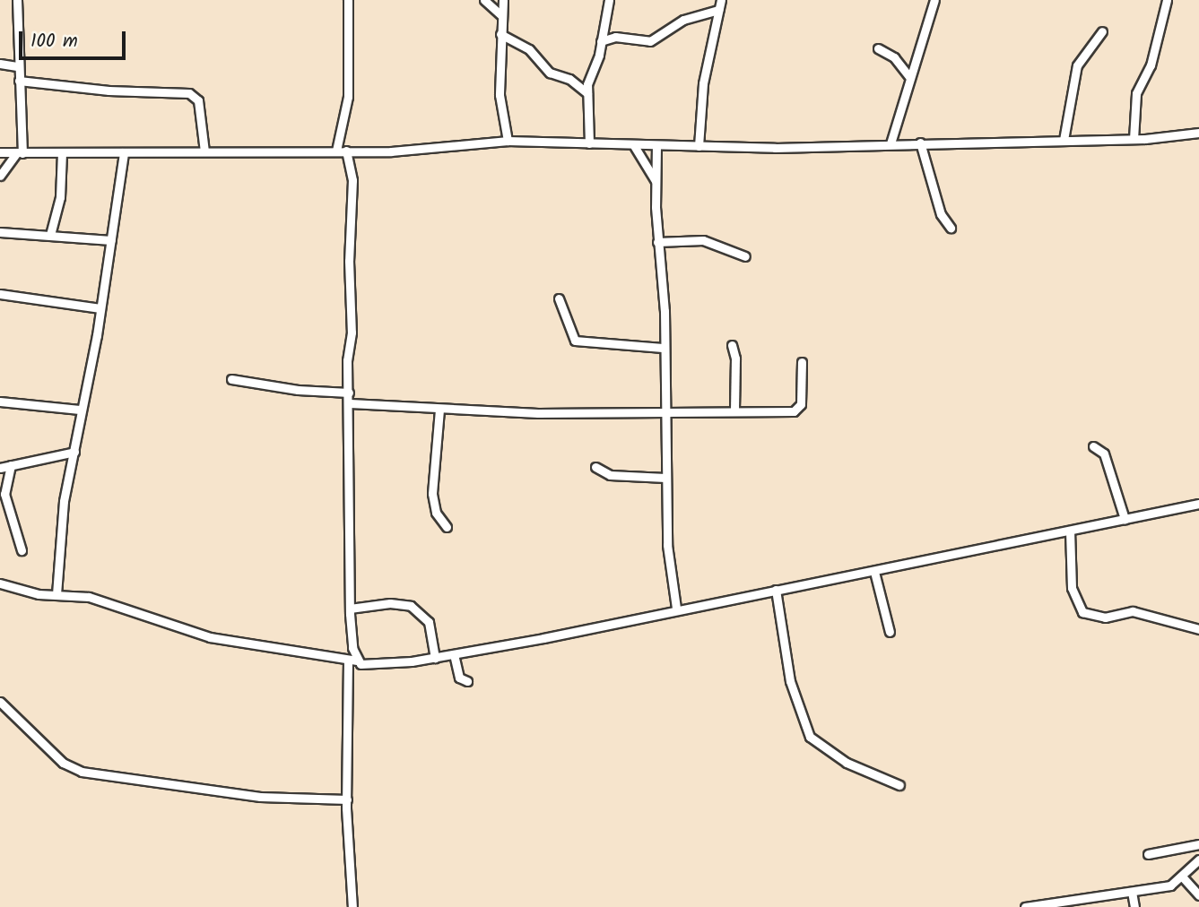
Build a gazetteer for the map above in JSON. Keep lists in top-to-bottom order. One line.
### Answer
{"scale_bar":"100 m"}
